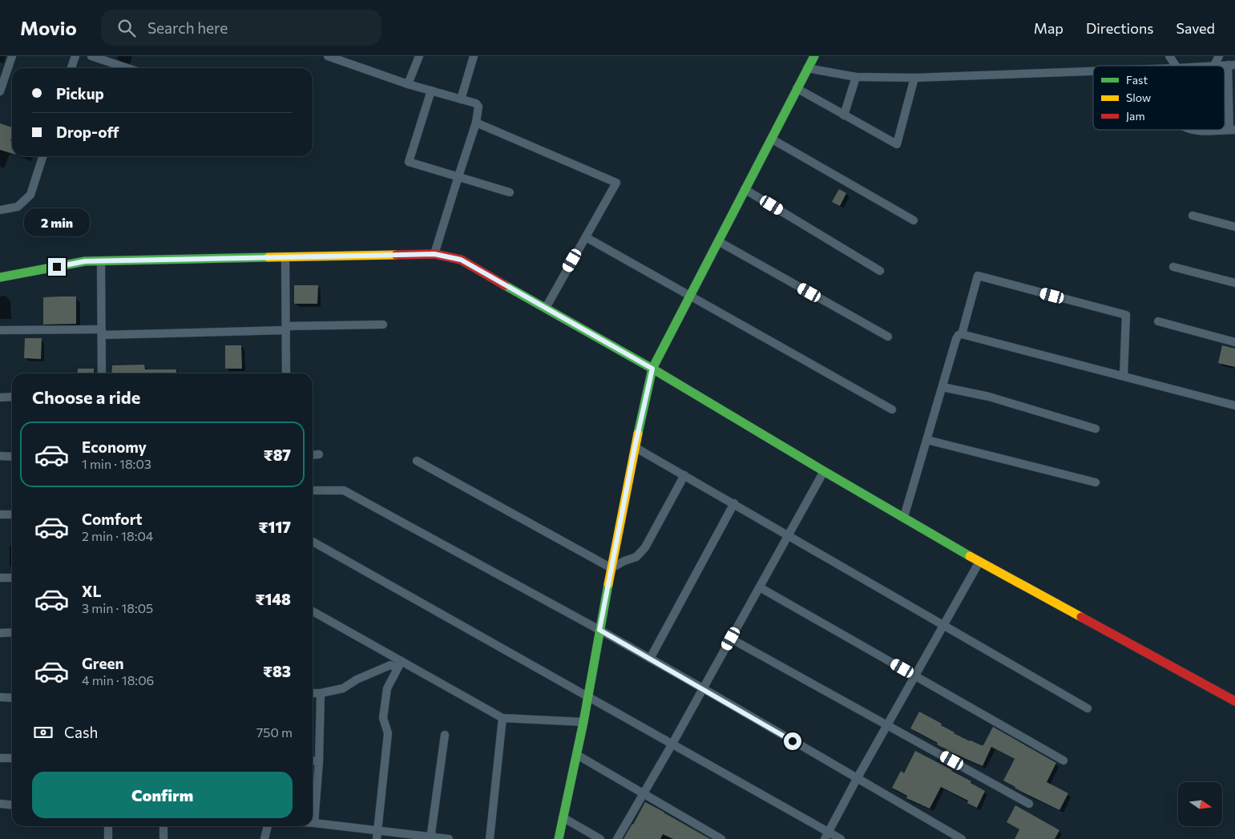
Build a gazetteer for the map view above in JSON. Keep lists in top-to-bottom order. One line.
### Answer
{"legend":["Fast","Slow","Jam"],"north":"right","page":{"header":"Movio","search":"Search here","nav":["Map","Directions","Saved"],"banner":["Pickup","Drop-off"],"bubble":"2 min","heading":"Choose a ride","list":[{"name":"Economy","note":"1 min · 18:03","value":"₹87"},{"name":"Comfort","note":"2 min · 18:04","value":"₹117"},{"name":"XL","note":"3 min · 18:05","value":"₹148"},{"name":"Green","note":"4 min · 18:06","value":"₹83"}],"pay":["Cash","750 m"],"buttons":"Confirm"}}
